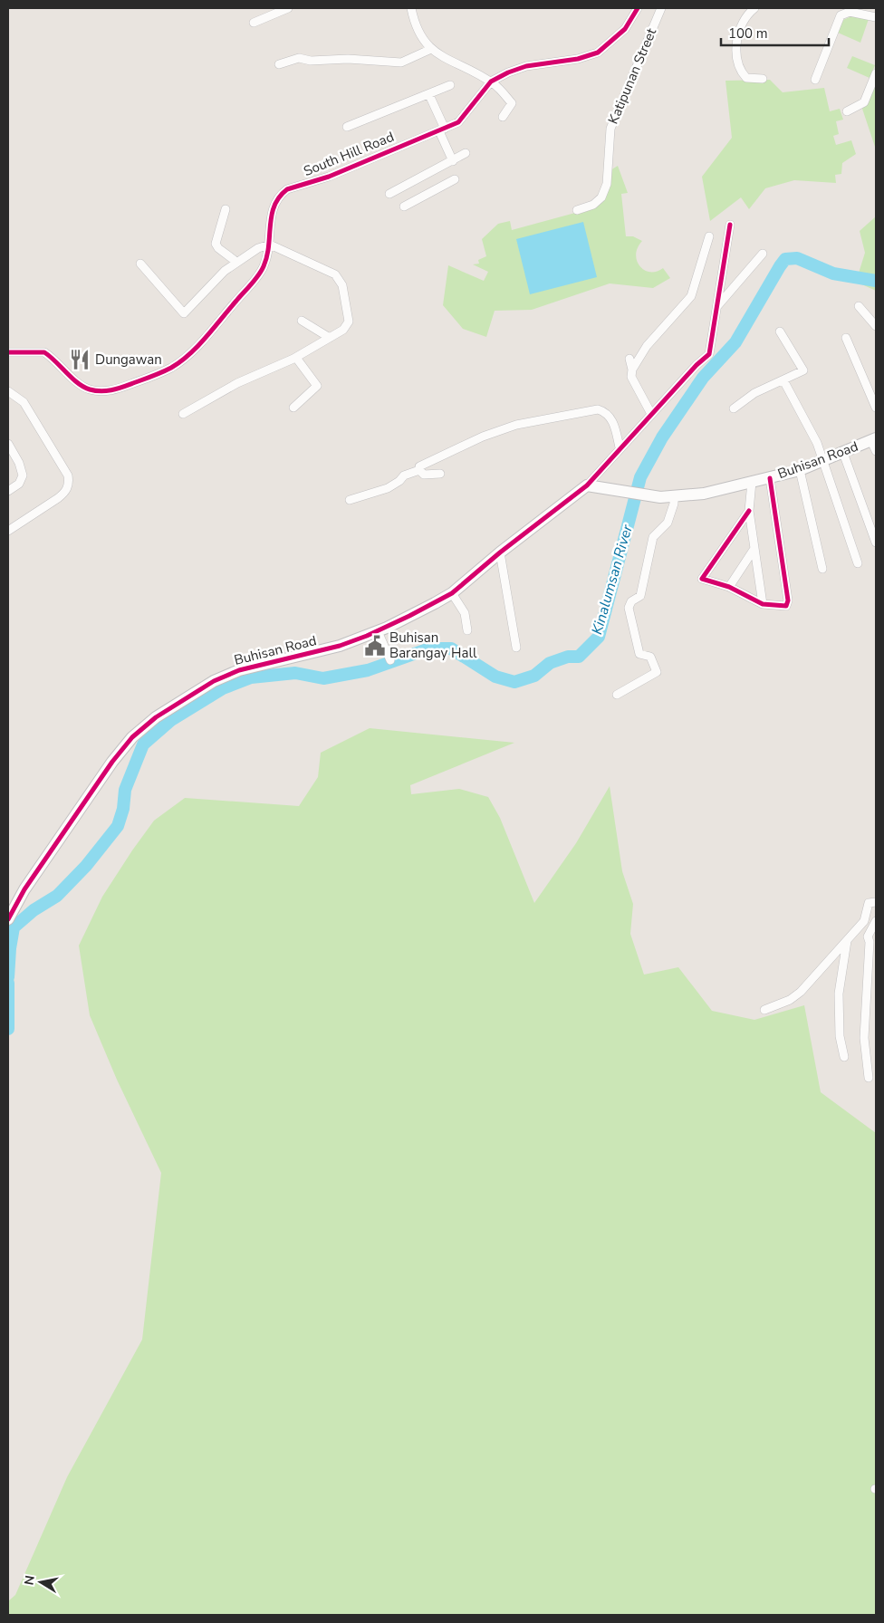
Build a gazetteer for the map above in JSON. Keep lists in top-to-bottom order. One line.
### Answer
{"streets":{"street":["Katipunan Street","South Hill Road","Buhisan Road"]},"water":["Kinalumsan River"],"places":{"restaurant":["Dungawan"],"public building":["Buhisan Barangay Hall"]},"scale_bar":"100 m","north":"left"}
